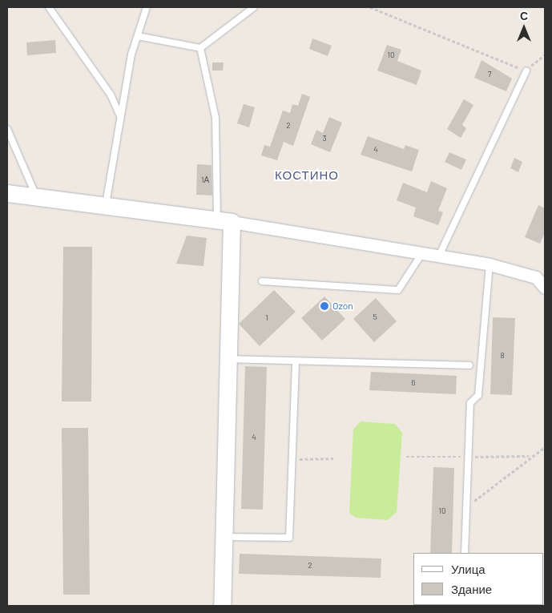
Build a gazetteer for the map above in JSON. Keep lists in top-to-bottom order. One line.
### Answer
{"districts":["КОСТИНО"],"places":["Ozon"],"house_numbers":["10","7","2","3","4","1А","5","1","8","6","4","10","2"],"legend":["Улица","Здание"],"north":"top"}
